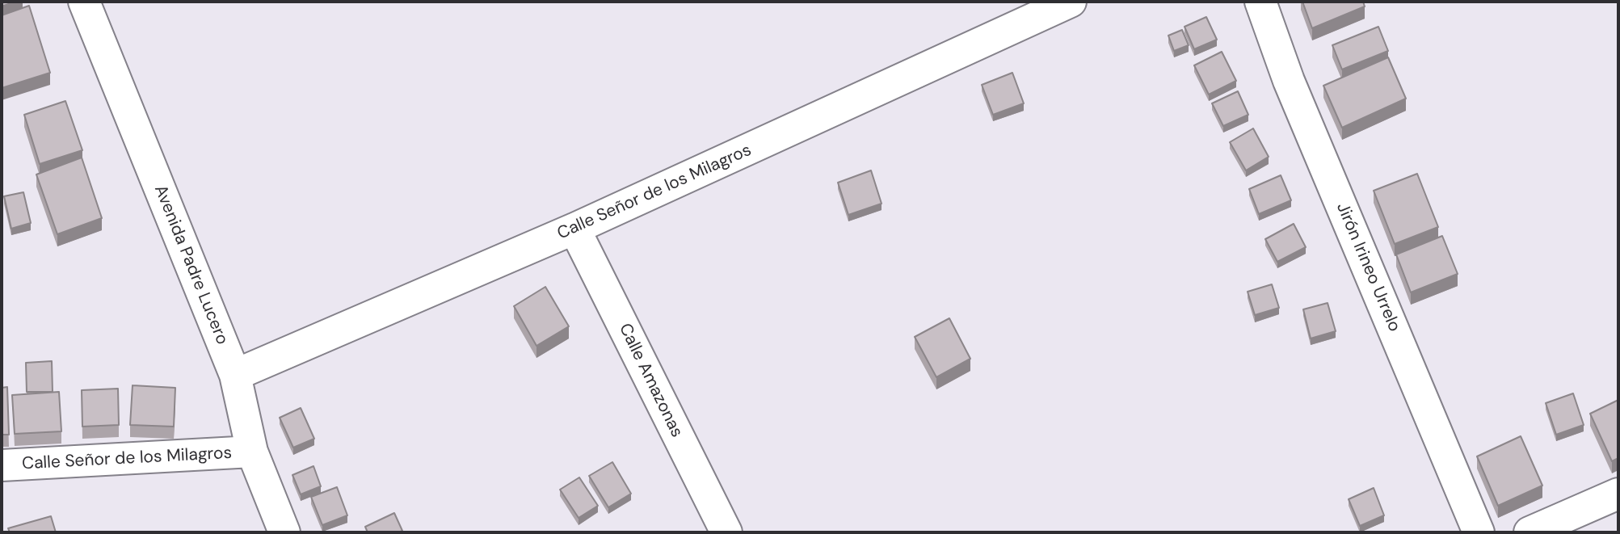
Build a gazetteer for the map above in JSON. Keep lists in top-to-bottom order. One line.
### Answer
{"streets":{"street":["Calle Señor de los Milagros","Avenida Padre Lucero","Jirón Irineo Urrelo","Calle Amazonas"]},"crossings":[["Calle Señor de los Milagros","Avenida Padre Lucero"],["Calle Señor de los Milagros","Calle Amazonas"]]}
